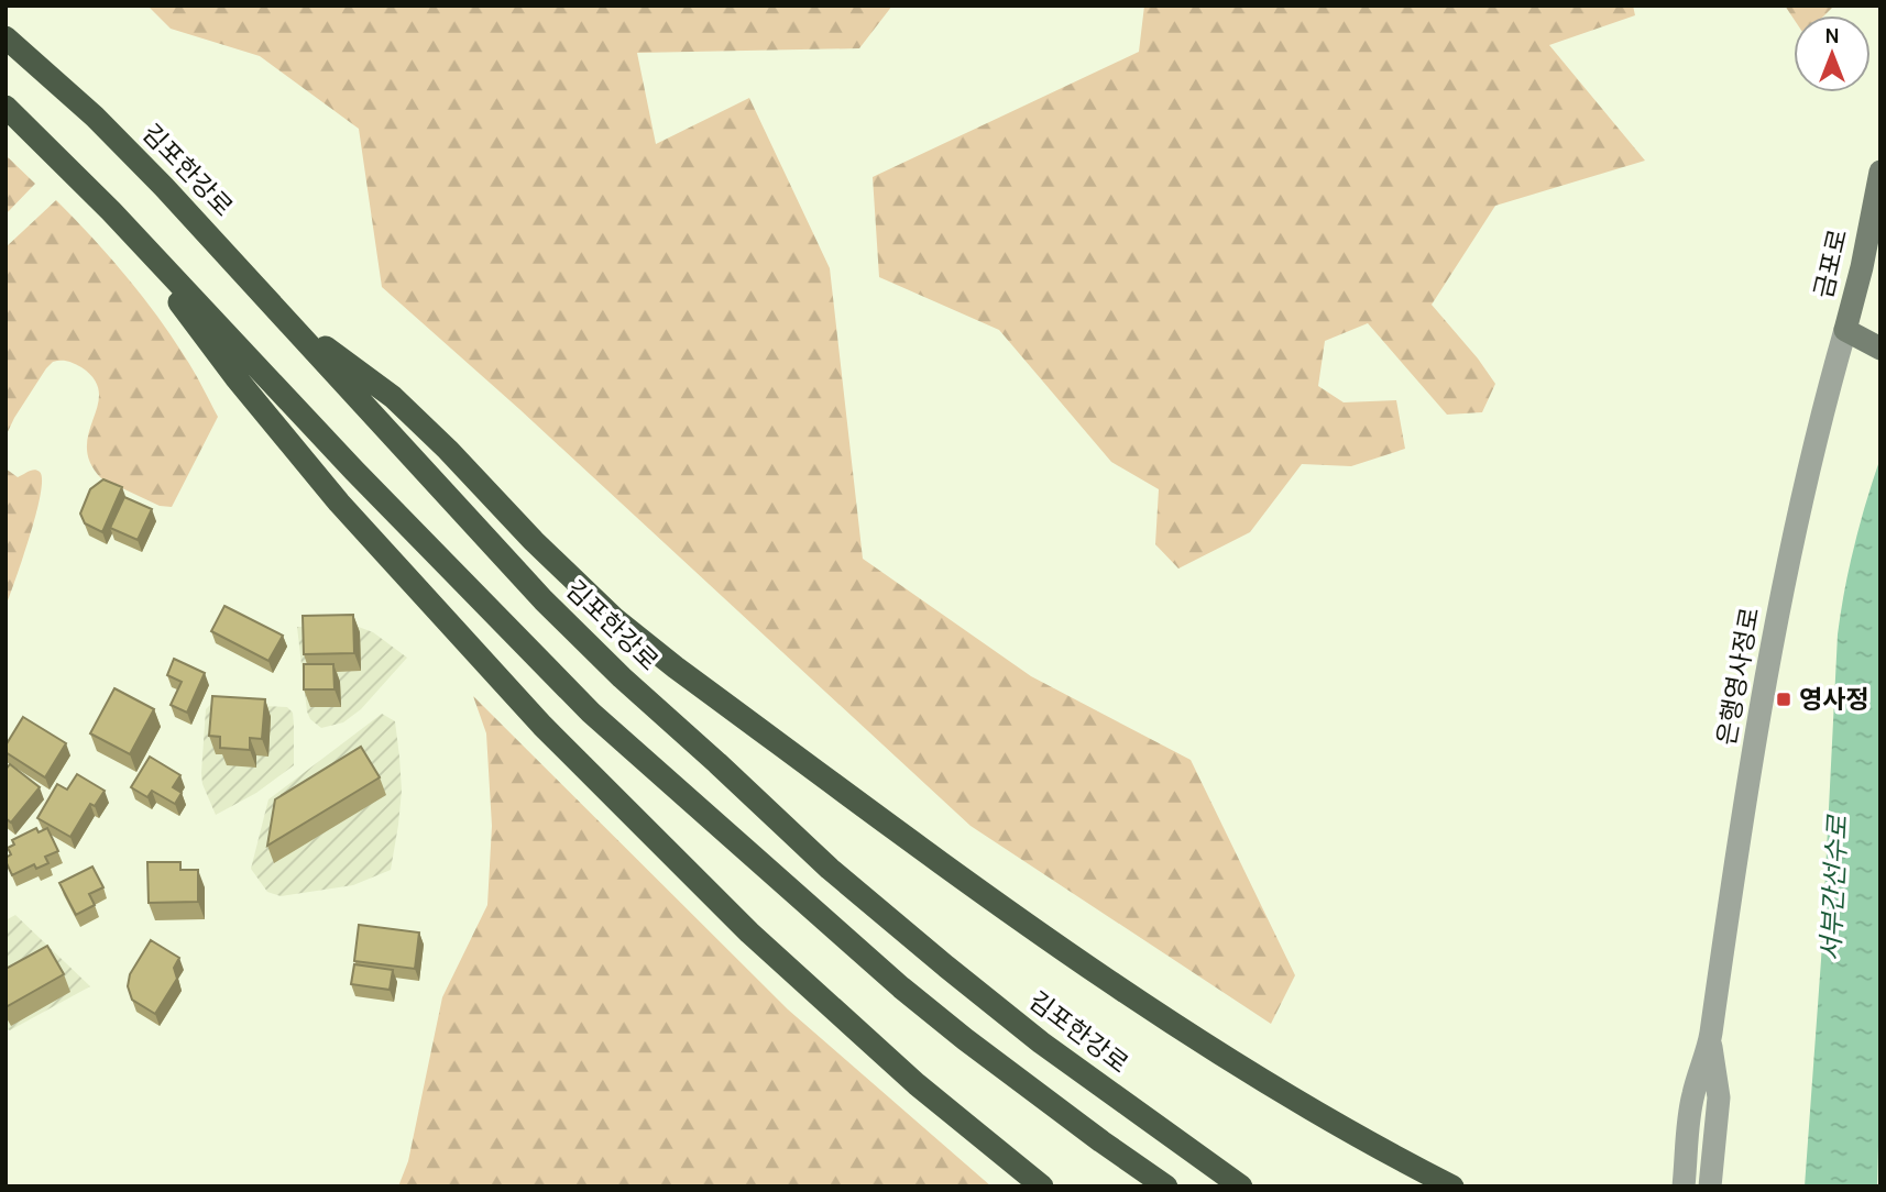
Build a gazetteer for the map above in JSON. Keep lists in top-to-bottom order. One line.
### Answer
{"streets":{"highway":["김포한강로"],"main road":["금포로"],"street":["은행영사정로"]},"crossings":[["금포로","은행영사정로"]],"water":["서부간선수로"],"places":{"transit":["영사정"]},"north":"top"}
